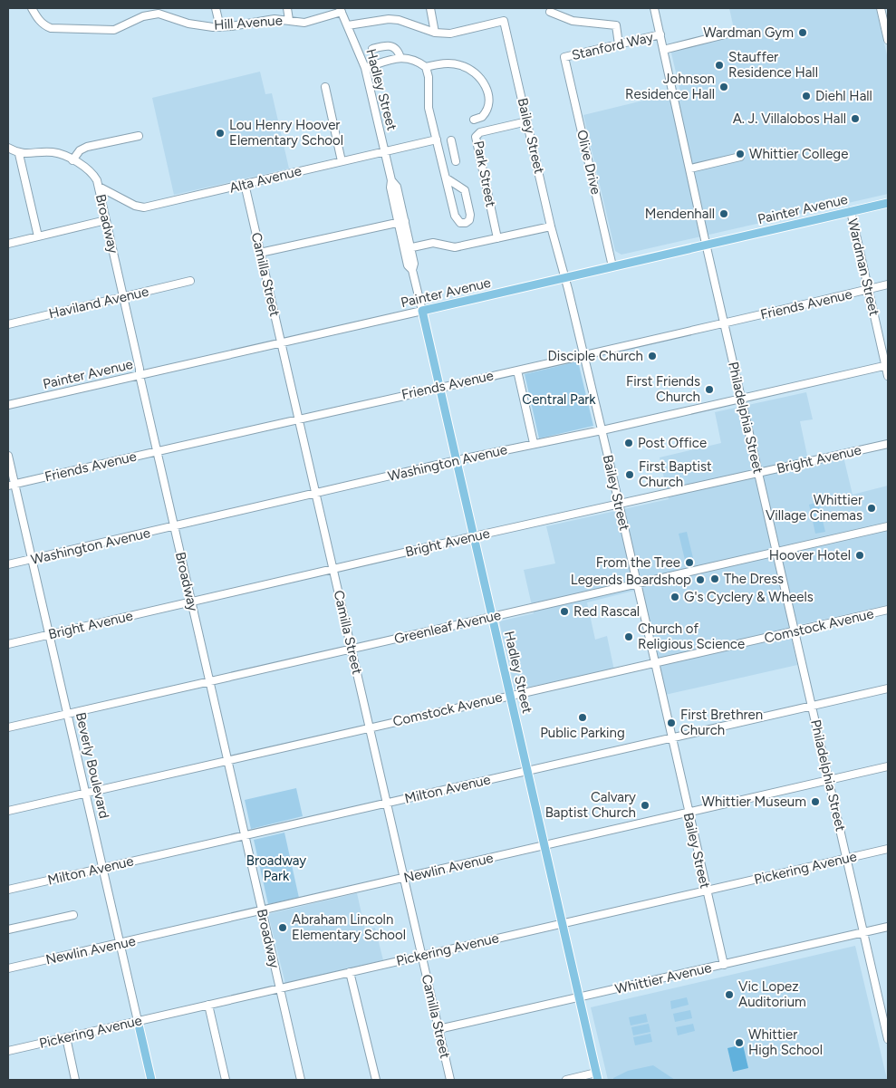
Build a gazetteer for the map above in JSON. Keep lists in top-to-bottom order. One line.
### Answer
{"streets":{"main road":["Hadley Street","Painter Avenue","Beverly Boulevard"],"street":["Hill Avenue","Stanford Way","Bailey Street","Olive Drive","Park Street","Alta Avenue","Broadway","Wardman Street","Camilla Street","Haviland Avenue","Friends Avenue","Philadelphia Street","Bright Avenue","Washington Avenue","Comstock Avenue","Greenleaf Avenue","Milton Avenue","Newlin Avenue","Pickering Avenue","Whittier Avenue"]},"crossings":[["Hill Avenue","Hadley Street"],["Stanford Way","Olive Drive"],["Stanford Way","Philadelphia Street"],["Hadley Street","Alta Avenue"],["Hadley Street","Painter Avenue"],["Hadley Street","Friends Avenue"],["Hadley Street","Bright Avenue"],["Hadley Street","Washington Avenue"],["Hadley Street","Comstock Avenue"],["Hadley Street","Greenleaf Avenue"],["Hadley Street","Milton Avenue"],["Hadley Street","Newlin Avenue"],["Hadley Street","Pickering Avenue"],["Hadley Street","Whittier Avenue"],["Bailey Street","Park Street"],["Bailey Street","Painter Avenue"],["Bailey Street","Friends Avenue"],["Bailey Street","Bright Avenue"],["Bailey Street","Washington Avenue"],["Bailey Street","Comstock Avenue"],["Bailey Street","Greenleaf Avenue"],["Bailey Street","Milton Avenue"],["Bailey Street","Newlin Avenue"],["Bailey Street","Pickering Avenue"],["Bailey Street","Whittier Avenue"],["Olive Drive","Painter Avenue"],["Alta Avenue","Broadway"],["Alta Avenue","Camilla Street"],["Painter Avenue","Broadway"],["Painter Avenue","Wardman Street"],["Painter Avenue","Camilla Street"],["Painter Avenue","Philadelphia Street"],["Broadway","Haviland Avenue"],["Broadway","Friends Avenue"],["Broadway","Bright Avenue"],["Broadway","Washington Avenue"],["Broadway","Comstock Avenue"],["Broadway","Greenleaf Avenue"],["Broadway","Milton Avenue"],["Broadway","Newlin Avenue"],["Broadway","Pickering Avenue"],["Wardman Street","Friends Avenue"],["Wardman Street","Washington Avenue"],["Camilla Street","Friends Avenue"],["Camilla Street","Bright Avenue"],["Camilla Street","Washington Avenue"],["Camilla Street","Comstock Avenue"],["Camilla Street","Greenleaf Avenue"],["Camilla Street","Milton Avenue"],["Camilla Street","Newlin Avenue"],["Camilla Street","Pickering Avenue"],["Camilla Street","Whittier Avenue"],["Friends Avenue","Philadelphia Street"],["Friends Avenue","Beverly Boulevard"],["Philadelphia Street","Bright Avenue"],["Philadelphia Street","Washington Avenue"],["Philadelphia Street","Comstock Avenue"],["Philadelphia Street","Greenleaf Avenue"],["Philadelphia Street","Milton Avenue"],["Philadelphia Street","Newlin Avenue"],["Philadelphia Street","Pickering Avenue"],["Philadelphia Street","Whittier Avenue"],["Bright Avenue","Beverly Boulevard"],["Washington Avenue","Beverly Boulevard"],["Comstock Avenue","Beverly Boulevard"],["Greenleaf Avenue","Beverly Boulevard"],["Beverly Boulevard","Milton Avenue"],["Beverly Boulevard","Newlin Avenue"],["Beverly Boulevard","Pickering Avenue"]],"parks":["Central Park","Broadway Park"],"places":["Wardman Gym","Stauffer Residence Hall","Johnson Residence Hall","Diehl Hall","A. J. Villalobos Hall","Lou Henry Hoover Elementary School","Whittier College","Mendenhall","Disciple Church","First Friends Church","Post Office","First Baptist Church","Whittier Village Cinemas","Hoover Hotel","From the Tree","The Dress","Legends Boardshop","G's Cyclery & Wheels","Red Rascal","Church of Religious Science","Public Parking","First Brethren Church","Whittier Museum","Calvary Baptist Church","Abraham Lincoln Elementary School","Vic Lopez Auditorium","Whittier High School"]}
